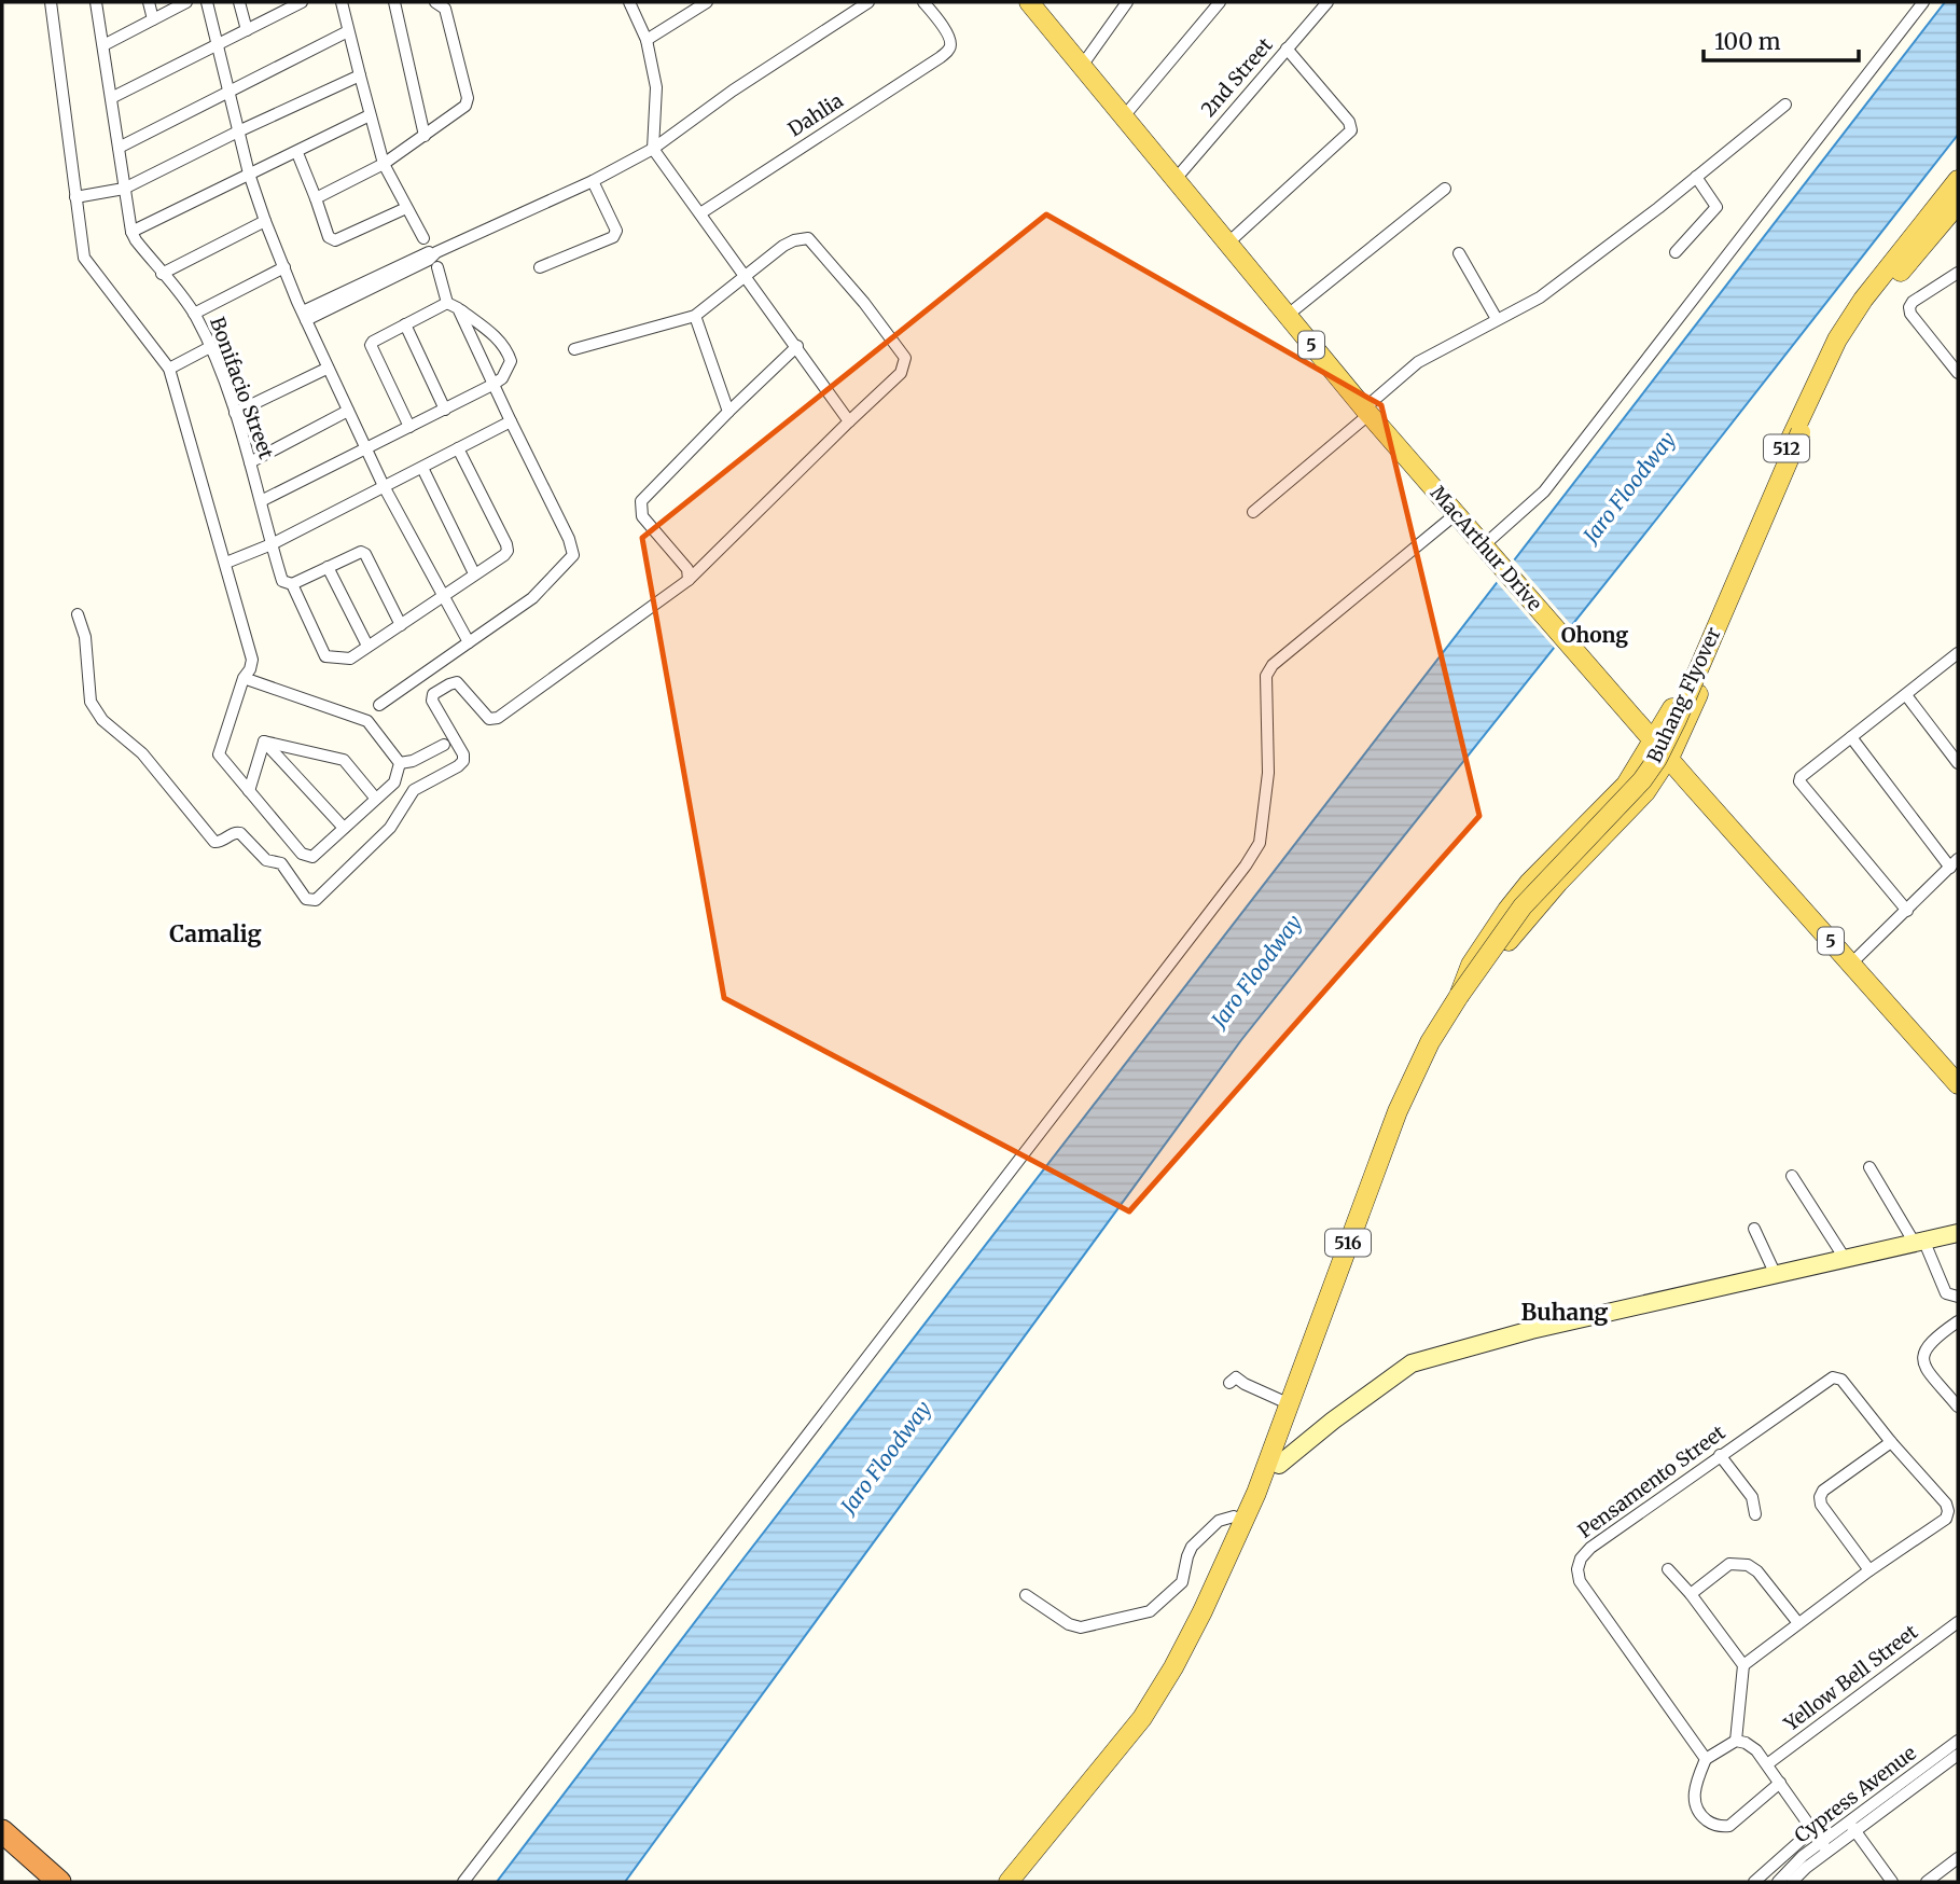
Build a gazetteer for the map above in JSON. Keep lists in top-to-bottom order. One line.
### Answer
{"streets":{"main road":["5","512","MacArthur Drive","Buhang Flyover","516"],"street":["2nd Street","Dahlia","Bonifacio Street","Pensamento Street","Yellow Bell Street","Cypress Avenue"]},"crossings":[["2nd Street","MacArthur Drive"],["512","MacArthur Drive"],["512","Buhang Flyover"],["512","516"],["MacArthur Drive","516"],["Buhang Flyover","516"],["Pensamento Street","Yellow Bell Street"]],"districts":["Ohong","Camalig","Buhang"],"water":["Jaro Floodway"],"scale_bar":"100 m"}
